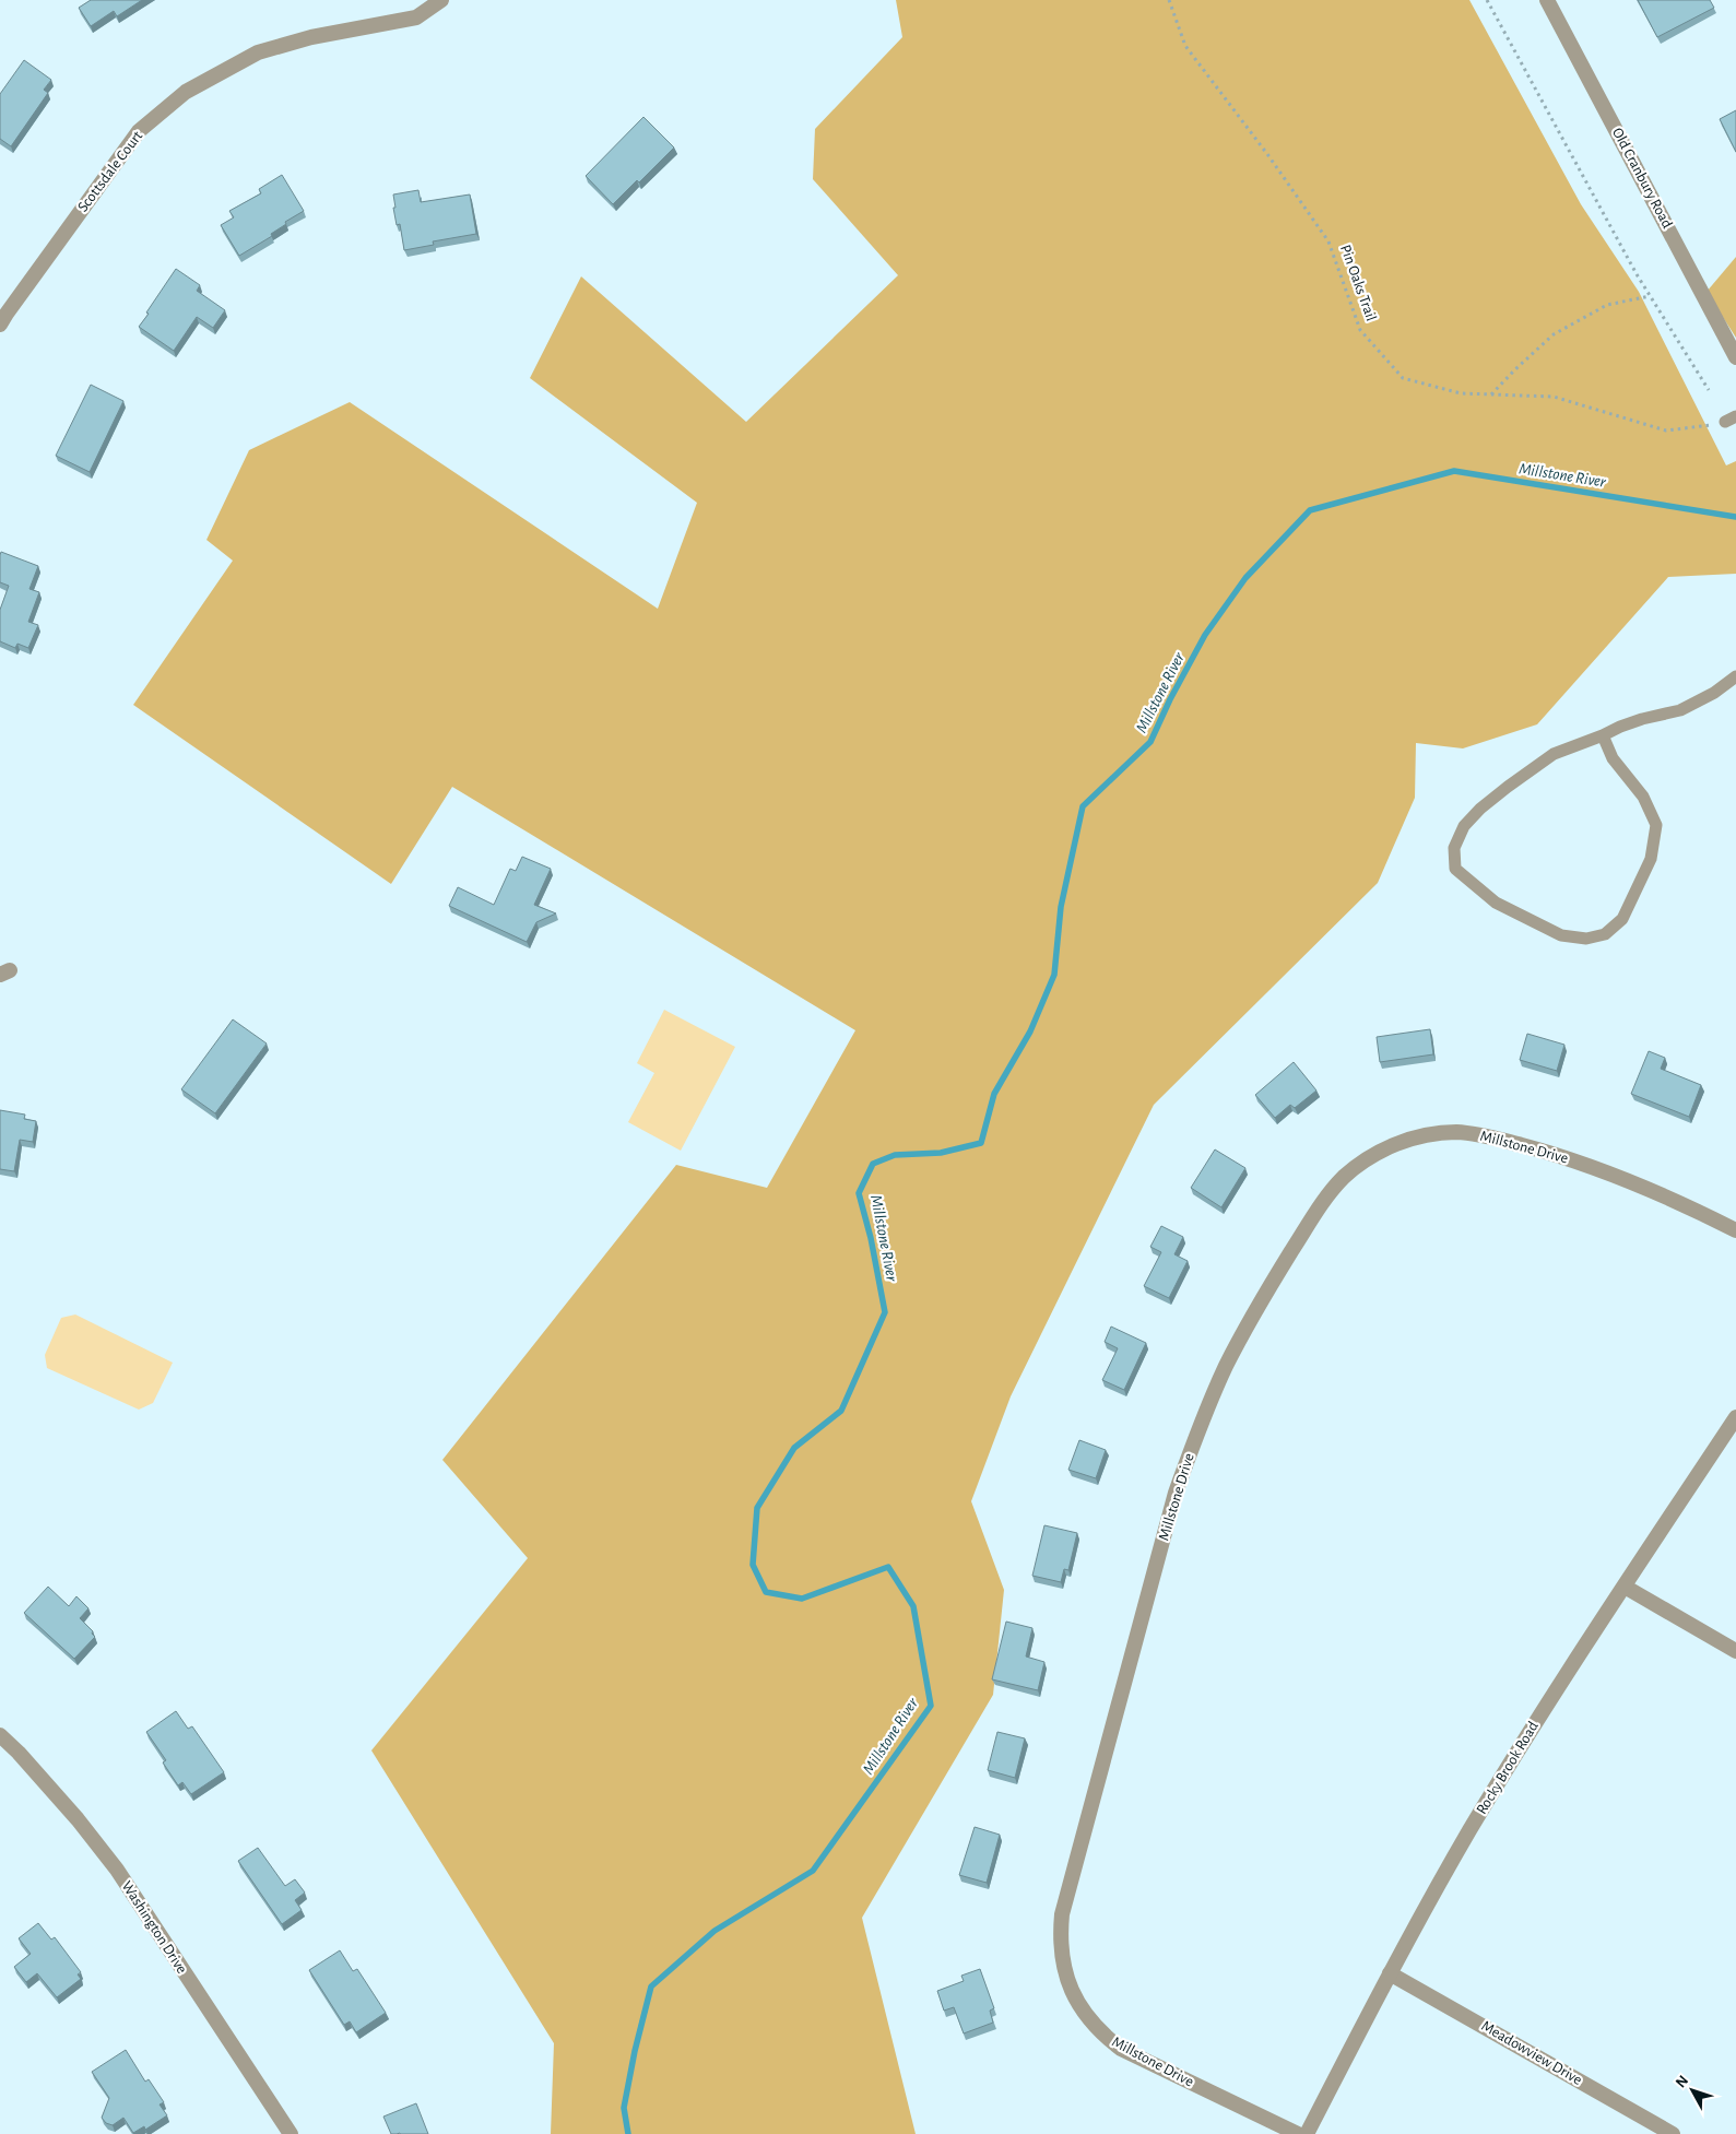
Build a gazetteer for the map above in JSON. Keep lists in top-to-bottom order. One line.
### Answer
{"streets":{"street":["Scottsdale Court","Old Cranbury Road","Millstone Drive","Rocky Brook Road","Washington Drive","Meadowview Drive"],"path":["Pin Oaks Trail"]},"crossings":[["Rocky Brook Road","Meadowview Drive"]],"water":["Millstone River"],"north":"top left"}
